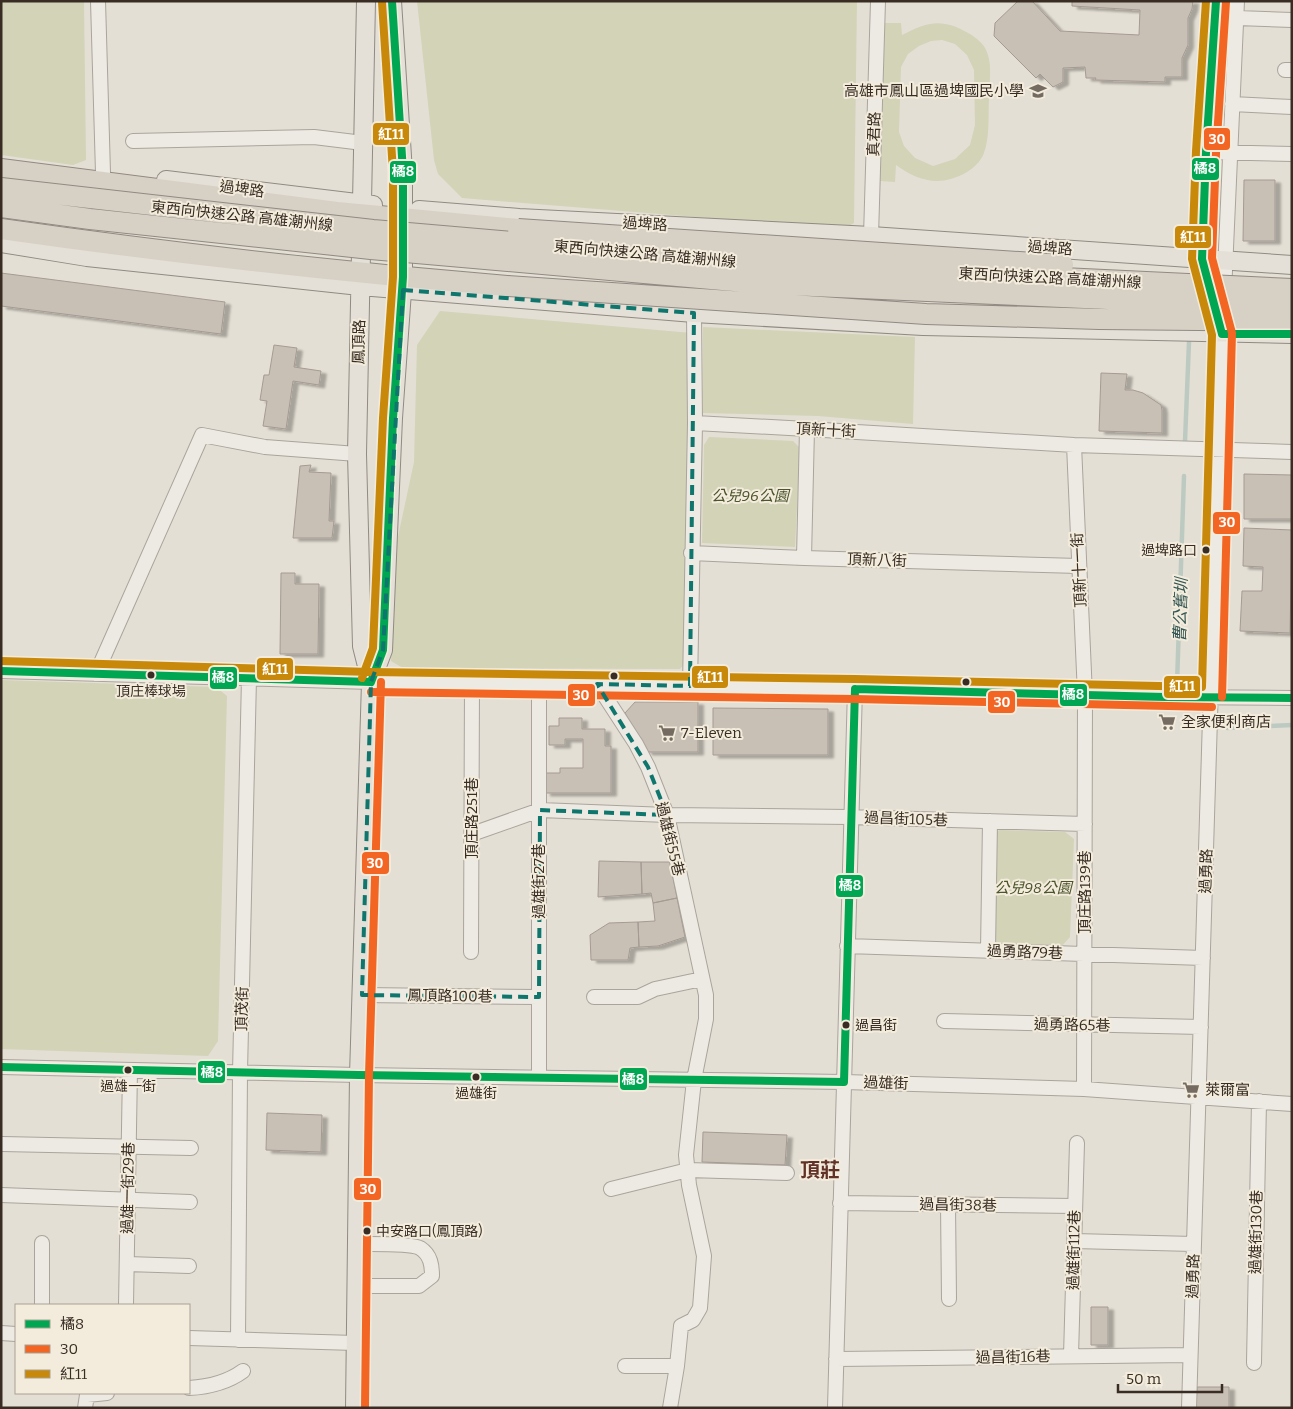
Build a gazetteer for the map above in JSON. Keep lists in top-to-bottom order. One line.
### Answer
{"streets":{"highway":["東西向快速公路 高雄潮州線"],"main road":["過埤路","鳳頂路"],"street":["真君路","頂新十街","頂新八街","頂新十一街","頂庄路251巷","過昌街105巷","過雄街55巷","過勇路","過雄街27巷","頂庄路139巷","過勇路79巷","鳳頂路100巷","頂茂街","過勇路65巷","過雄街","過雄一街29巷","過昌街38巷","過雄街130巷","過雄街112巷","過昌街16巷"]},"crossings":[["真君路","過埤路"],["過埤路","鳳頂路"],["過埤路","過勇路"],["鳳頂路","鳳頂路100巷"],["鳳頂路","過雄街"],["頂新十街","頂新十一街"],["頂新十街","過勇路"],["頂新八街","頂新十一街"],["頂新十一街","頂庄路139巷"],["過昌街105巷","過雄街55巷"],["過昌街105巷","過雄街27巷"],["過昌街105巷","頂庄路139巷"],["過雄街55巷","過雄街"],["過勇路","過勇路79巷"],["過勇路","過勇路65巷"],["過勇路","過雄街"],["過勇路","過昌街16巷"],["過雄街27巷","鳳頂路100巷"],["過雄街27巷","過雄街"],["頂庄路139巷","過勇路79巷"],["頂庄路139巷","過勇路65巷"],["頂庄路139巷","過雄街"],["過雄街","過雄街130巷"],["過昌街38巷","過雄街112巷"],["過雄街112巷","過昌街16巷"]],"districts":["頂莊"],"water":["曹公舊圳"],"parks":["公兒96公園","公兒98公園"],"places":{"school or university":["高雄市鳳山區過埤國民小學"],"other":["過埤路口","頂庄棒球場","過昌街","過雄一街","過雄街","中安路口(鳳頂路)"],"supermarket":["全家便利商店","7-Eleven","萊爾富"]},"lines":["transit line 橘8","transit line 紅11","transit line 30"],"legend":["橘8","30","紅11"],"scale_bar":"50 m"}
